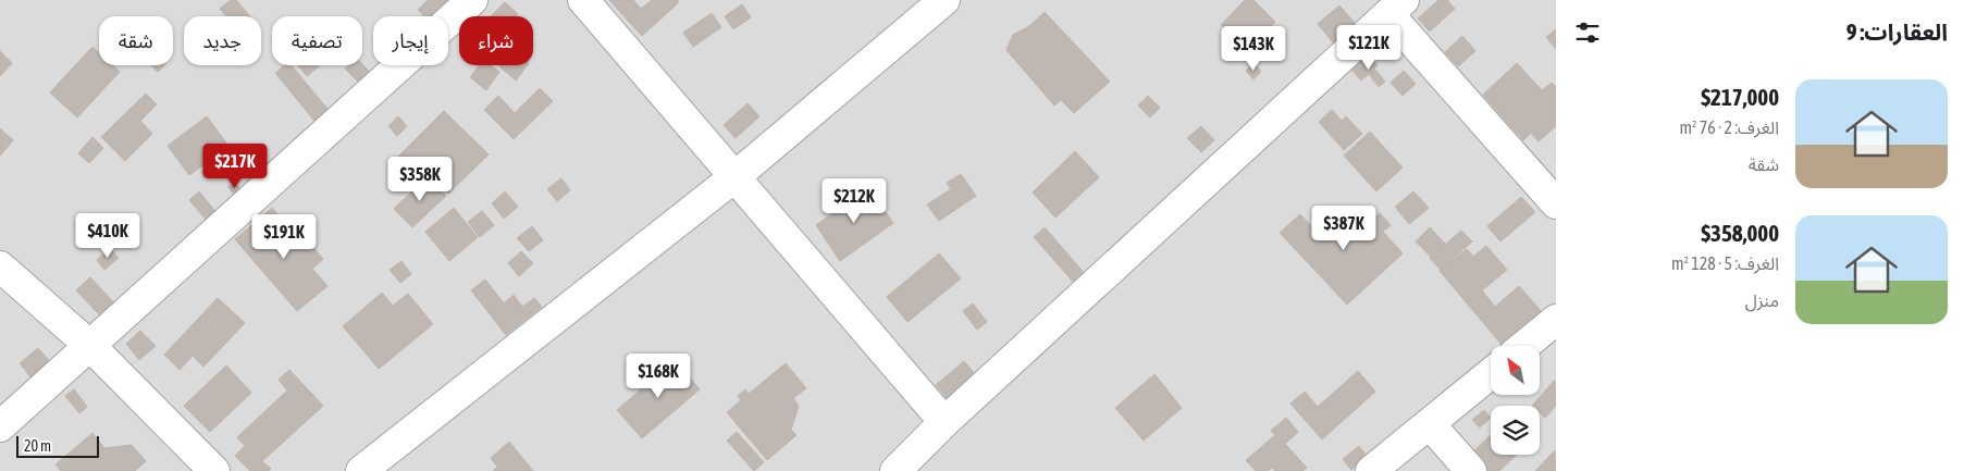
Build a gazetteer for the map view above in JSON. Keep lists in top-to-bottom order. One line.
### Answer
{"scale_bar":"20 m","north":"top left","page":{"heading":"العقارات: 9","chip":["شراء","إيجار","تصفية","جديد","شقة"],"price":["$121K","$143K","$217K","$358K","$212K","$387K","$410K","$191K","$168K"],"list":[{"name":"$217,000","note":"الغرف: 2 · 76 m² · شقة"},{"name":"$358,000","note":"الغرف: 5 · 128 m² · منزل"}],"scale":"20 m"}}
